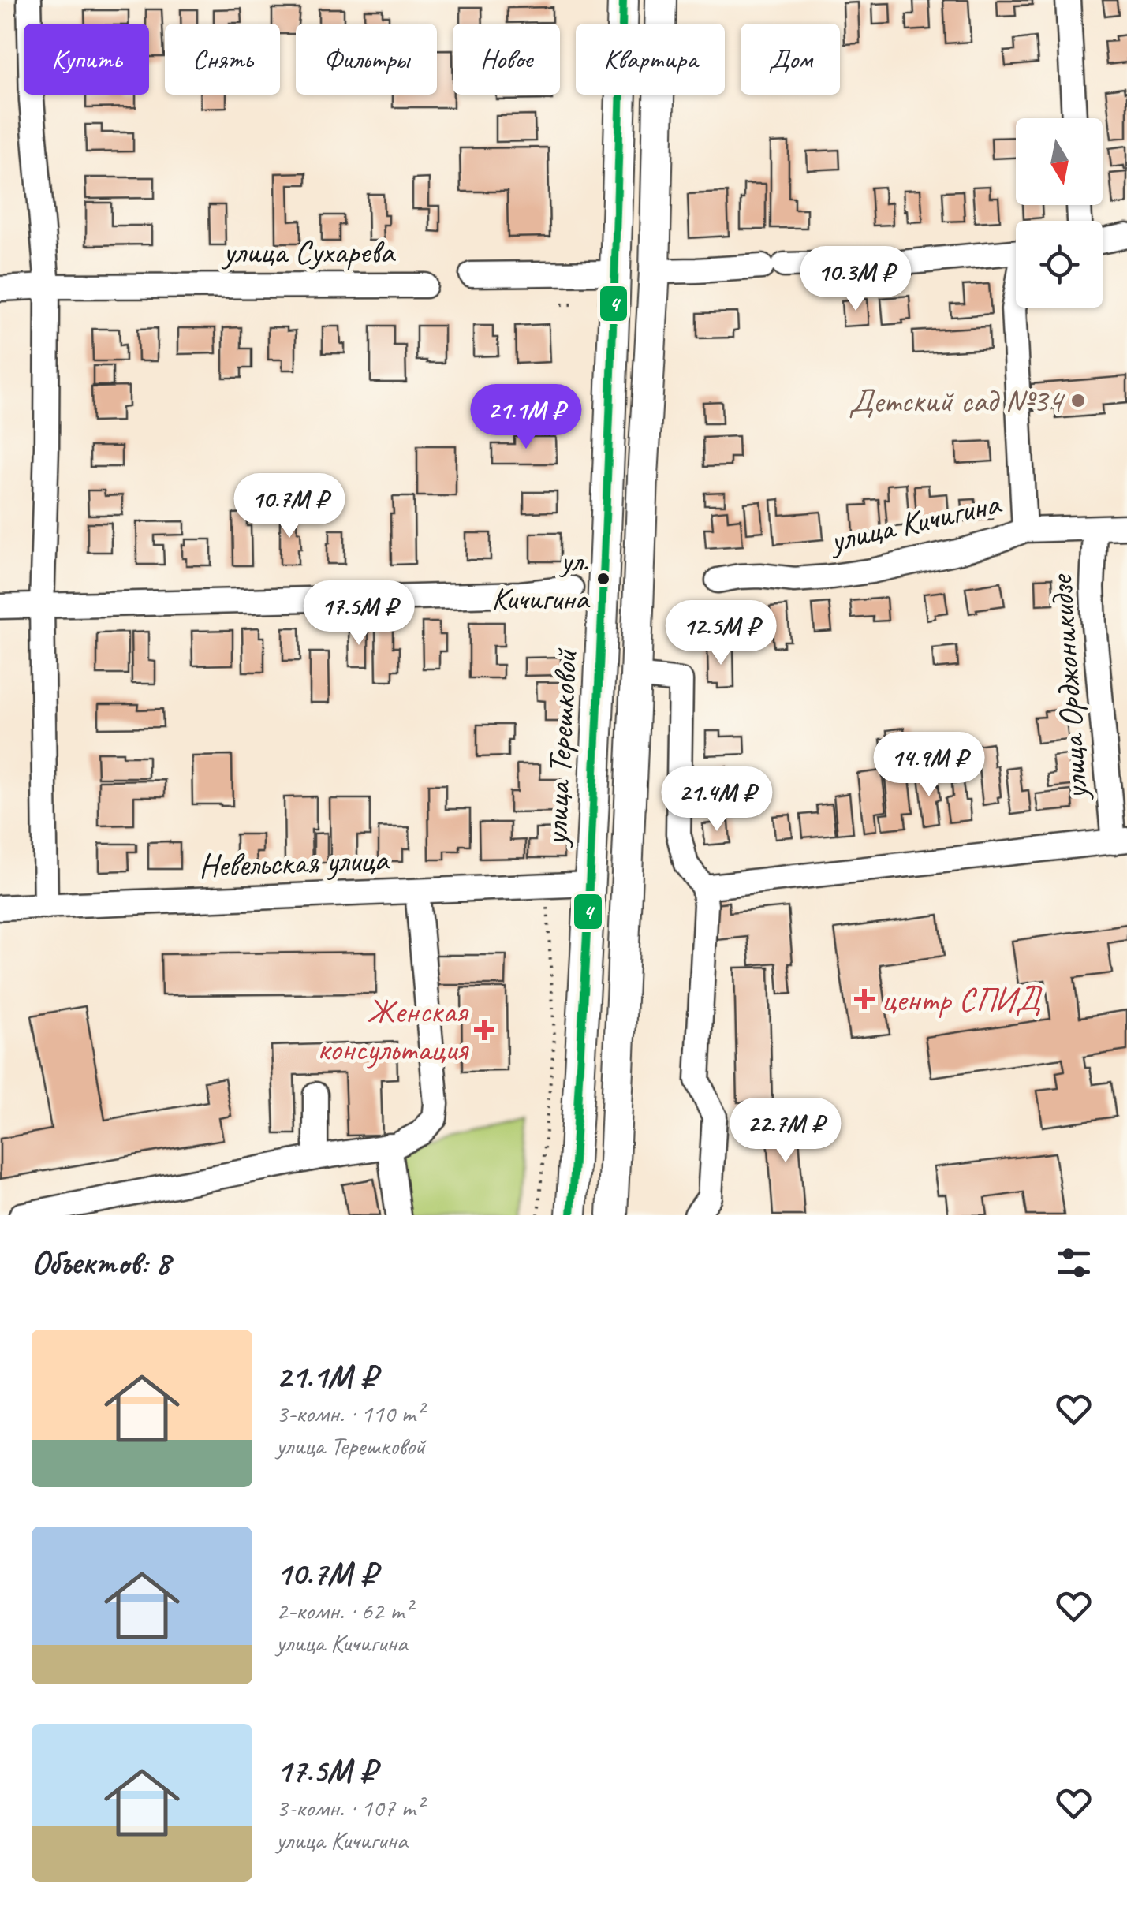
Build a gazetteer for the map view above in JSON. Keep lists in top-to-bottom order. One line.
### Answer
{"streets":{"main road":["улица Терешковой"],"street":["улица Сухарева","улица Кичигина","улица Орджоникидзе","Невельская улица"]},"crossings":[["улица Кичигина","улица Орджоникидзе"],["улица Терешковой","Невельская улица"]],"places":{"other":["Детский сад №34","ул. Кичигина"],"health":["центр СПИД","Женская консультация"]},"lines":["transit line 4"],"north":"bottom","page":{"chip":["Купить","Снять","Фильтры","Новое","Квартира","Дом"],"price":["10.3M ₽","21.1M ₽","10.7M ₽","17.5M ₽","12.5M ₽","14.9M ₽","21.4M ₽","22.7M ₽"],"heading":"Объектов: 8","list":[{"name":"21.1M ₽","note":"3-комн. · 110 m² · улица Терешковой"},{"name":"10.7M ₽","note":"2-комн. · 62 m² · улица Кичигина"},{"name":"17.5M ₽","note":"3-комн. · 107 m² · улица Кичигина"}]}}
